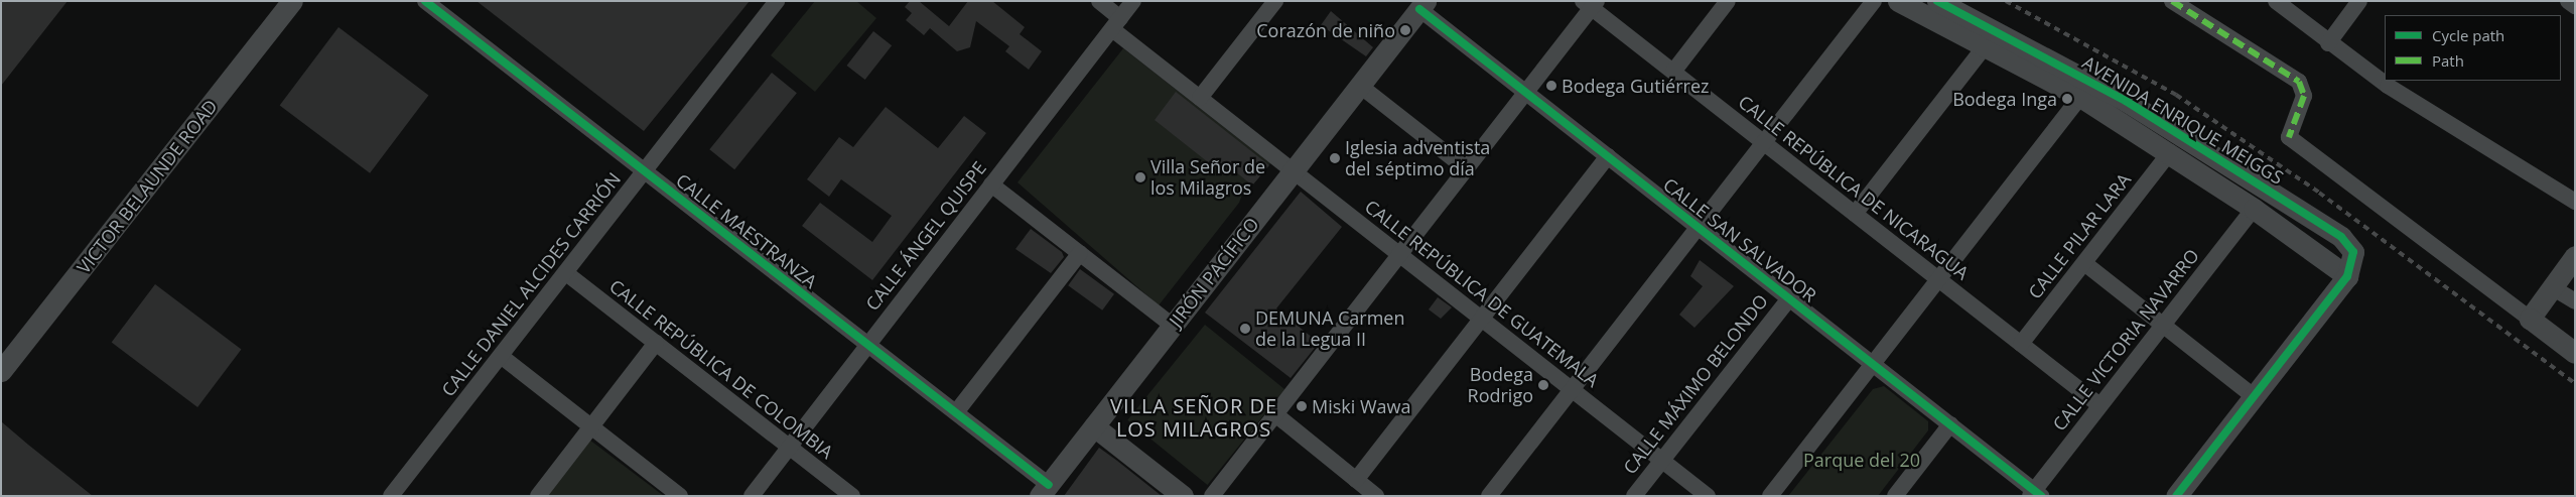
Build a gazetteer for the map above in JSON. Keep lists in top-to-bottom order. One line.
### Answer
{"streets":{"street":["AVENIDA ENRIQUE MEIGGS","VICTOR BELAUNDE ROAD","CALLE REPÚBLICA DE NICARAGUA","CALLE MAESTRANZA","CALLE ÁNGEL QUISPE","CALLE PILAR LARA","CALLE SAN SALVADOR","JIRÓN PACÍFICO","CALLE DANIEL ALCIDES CARRIÓN","CALLE REPÚBLICA DE GUATEMALA","CALLE VICTORIA NAVARRO","CALLE REPÚBLICA DE COLOMBIA","CALLE MÁXIMO BELONDO"]},"crossings":[["AVENIDA ENRIQUE MEIGGS","CALLE PILAR LARA"],["AVENIDA ENRIQUE MEIGGS","CALLE VICTORIA NAVARRO"],["CALLE REPÚBLICA DE NICARAGUA","CALLE PILAR LARA"],["CALLE REPÚBLICA DE NICARAGUA","CALLE VICTORIA NAVARRO"],["CALLE MAESTRANZA","CALLE ÁNGEL QUISPE"],["CALLE MAESTRANZA","JIRÓN PACÍFICO"],["CALLE MAESTRANZA","CALLE DANIEL ALCIDES CARRIÓN"],["CALLE ÁNGEL QUISPE","CALLE REPÚBLICA DE GUATEMALA"],["CALLE ÁNGEL QUISPE","CALLE REPÚBLICA DE COLOMBIA"],["CALLE SAN SALVADOR","JIRÓN PACÍFICO"],["CALLE SAN SALVADOR","CALLE VICTORIA NAVARRO"],["CALLE SAN SALVADOR","CALLE MÁXIMO BELONDO"],["JIRÓN PACÍFICO","CALLE REPÚBLICA DE GUATEMALA"],["CALLE DANIEL ALCIDES CARRIÓN","CALLE REPÚBLICA DE COLOMBIA"],["CALLE REPÚBLICA DE GUATEMALA","CALLE MÁXIMO BELONDO"]],"districts":["VILLA SEÑOR DE LOS MILAGROS"],"parks":["Parque del 20"],"places":["Corazón de niño","Bodega Gutiérrez","Bodega Inga","Iglesia adventista del séptimo día","Villa Señor de los Milagros","DEMUNA Carmen de la Legua II","Bodega Rodrigo","Miski Wawa"],"legend":["Cycle path","Path"]}
